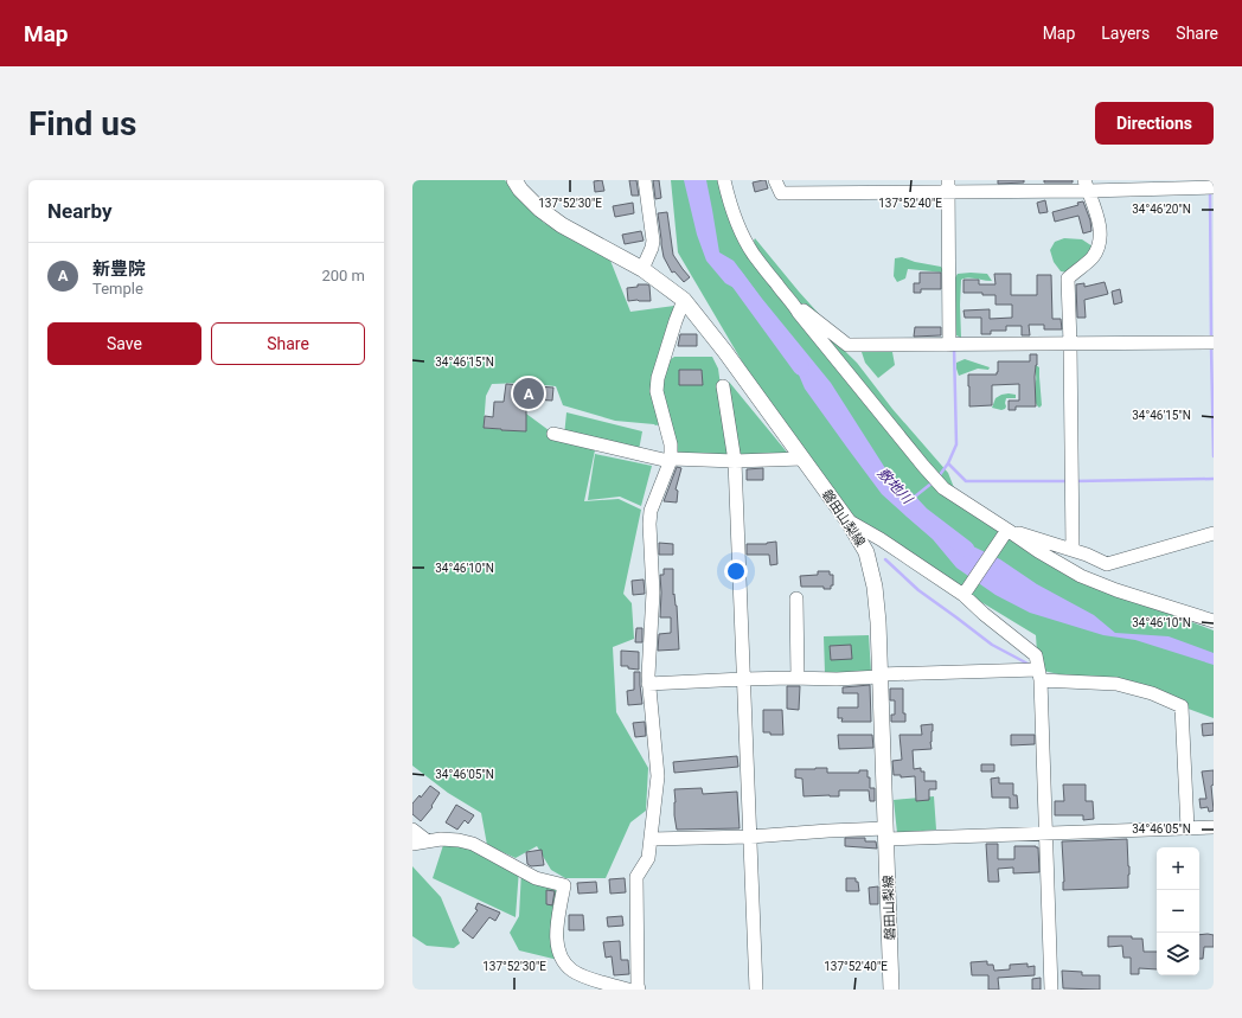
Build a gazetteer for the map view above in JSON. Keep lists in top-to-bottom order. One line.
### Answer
{"streets":{"main road":["磐田山梨線"]},"water":["敷地川"],"page":{"header":"Map","nav":["Map","Layers","Share"],"buttons":["Directions",["Save","Share"]],"title":"Find us","heading":"Nearby","list":[{"mark":"A","name":"新豊院","note":"Temple","value":"200 m"}],"pins":"A","map_buttons":["+","−"]},"coordinates":["137°52'30\"E","137°52'40\"E","34°46'20\"N","34°46'15\"N","34°46'10\"N","34°46'05\"N"]}
